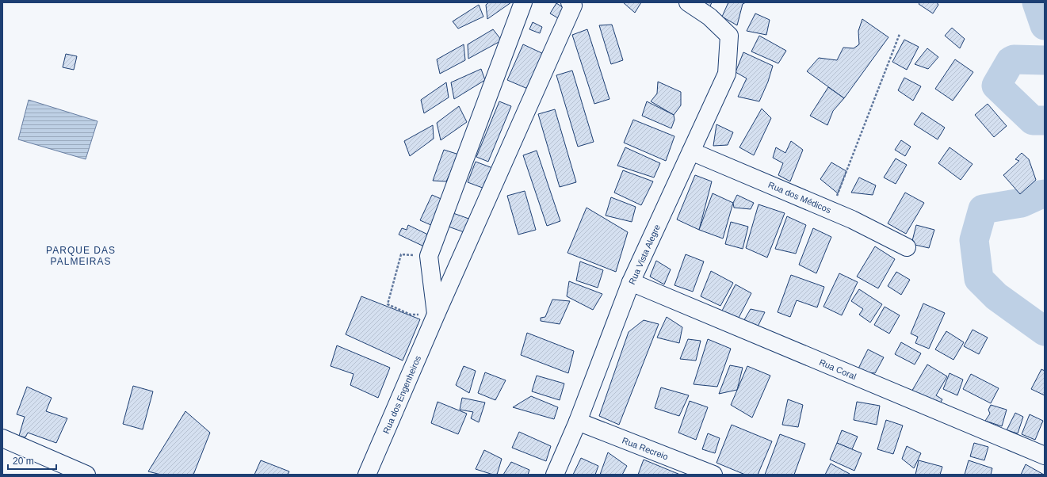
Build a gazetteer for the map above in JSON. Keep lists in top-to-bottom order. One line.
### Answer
{"streets":{"street":["Rua dos Médicos","Rua Vista Alegre","Rua Coral","Rua dos Engenheiros","Rua Recreio"]},"crossings":[["Rua dos Médicos","Rua Vista Alegre"],["Rua Vista Alegre","Rua Coral"],["Rua Vista Alegre","Rua Recreio"]],"districts":["PARQUE DAS PALMEIRAS"],"scale_bar":"20 m"}
